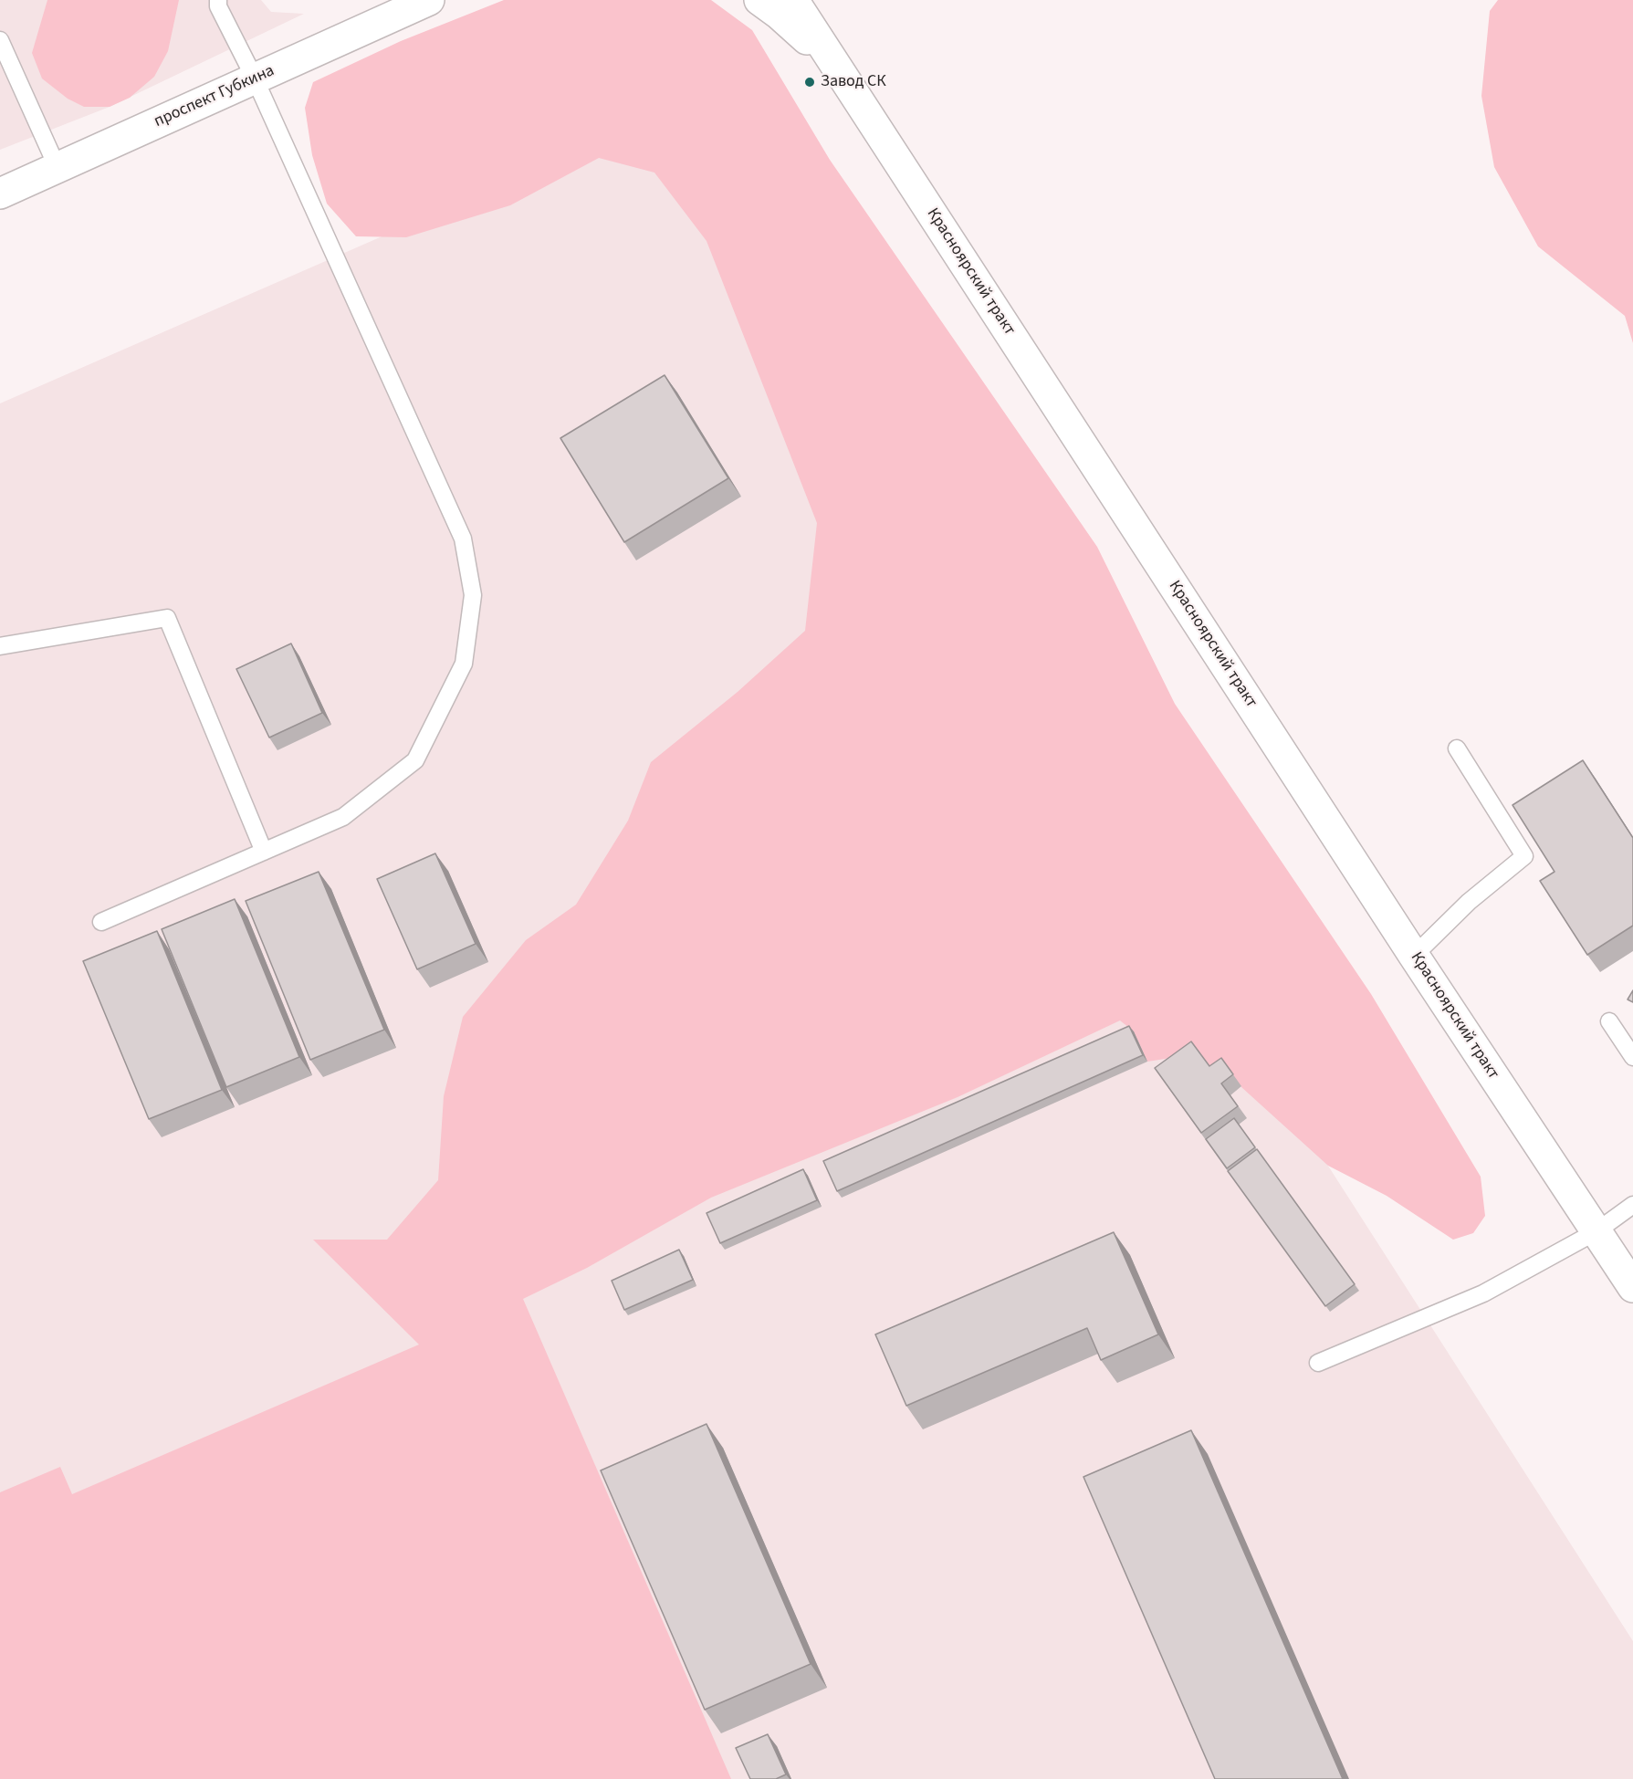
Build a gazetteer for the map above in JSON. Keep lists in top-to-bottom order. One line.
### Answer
{"streets":{"main road":["проспект Губкина","Красноярский тракт"]},"places":["Завод СК"]}
